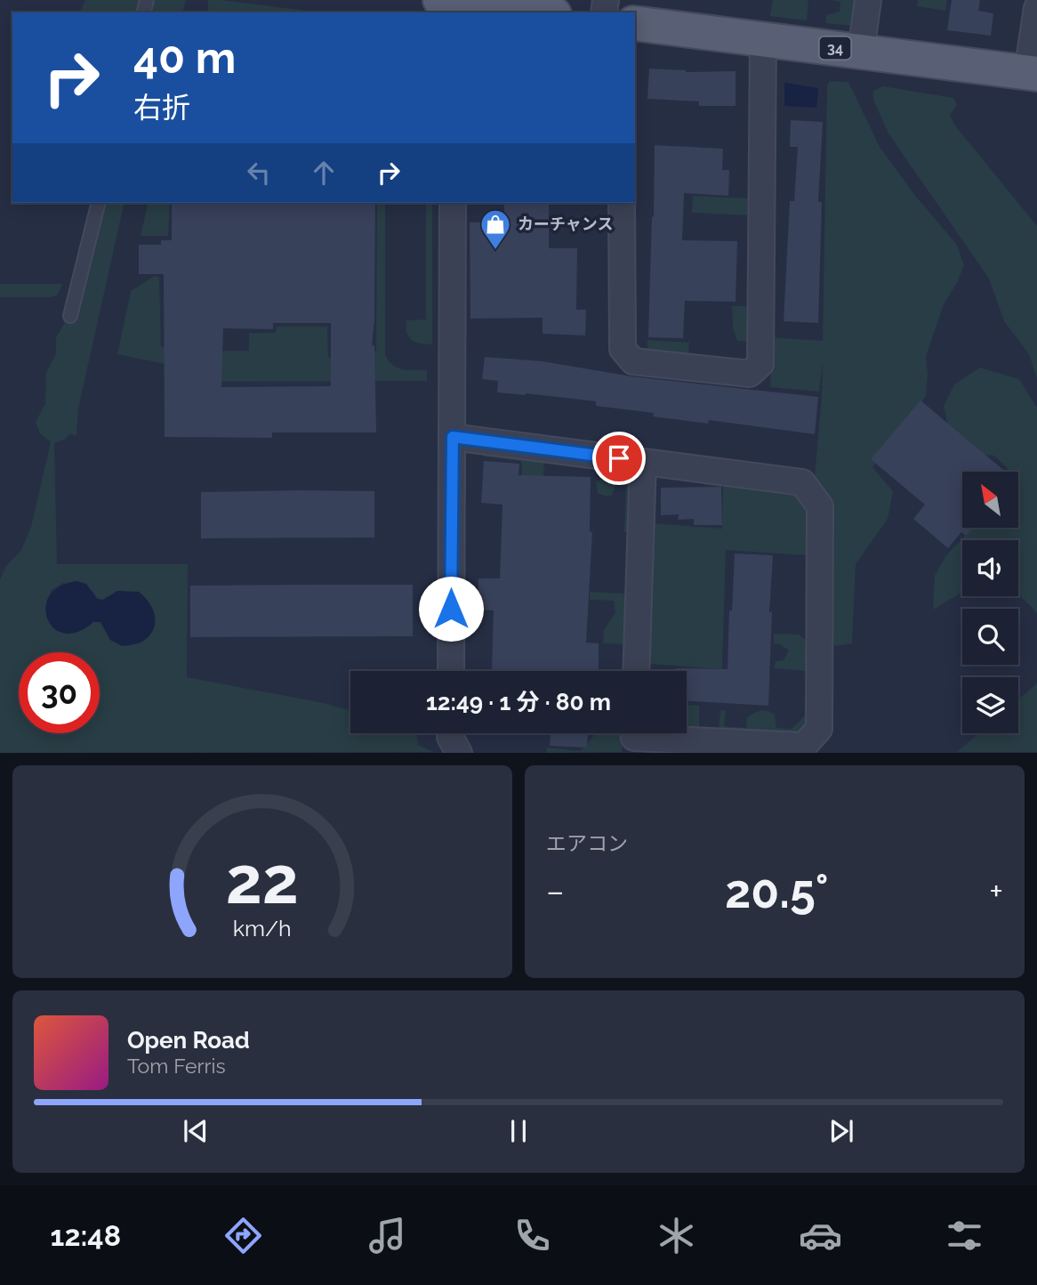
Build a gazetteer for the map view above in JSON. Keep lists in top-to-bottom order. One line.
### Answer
{"streets":{"main road":["34"]},"places":{"shop":["カーチャンス"]},"north":"top left","page":{"turn":["40 m","右折"],"limit":"30","trip":"12:49 · 1 分 · 80 m","tile":"エアコン","heat":["−","20.5°","+"],"song":["Open Road","Tom Ferris"],"tabs":"12:48","gauge":["22","km/h"]}}
